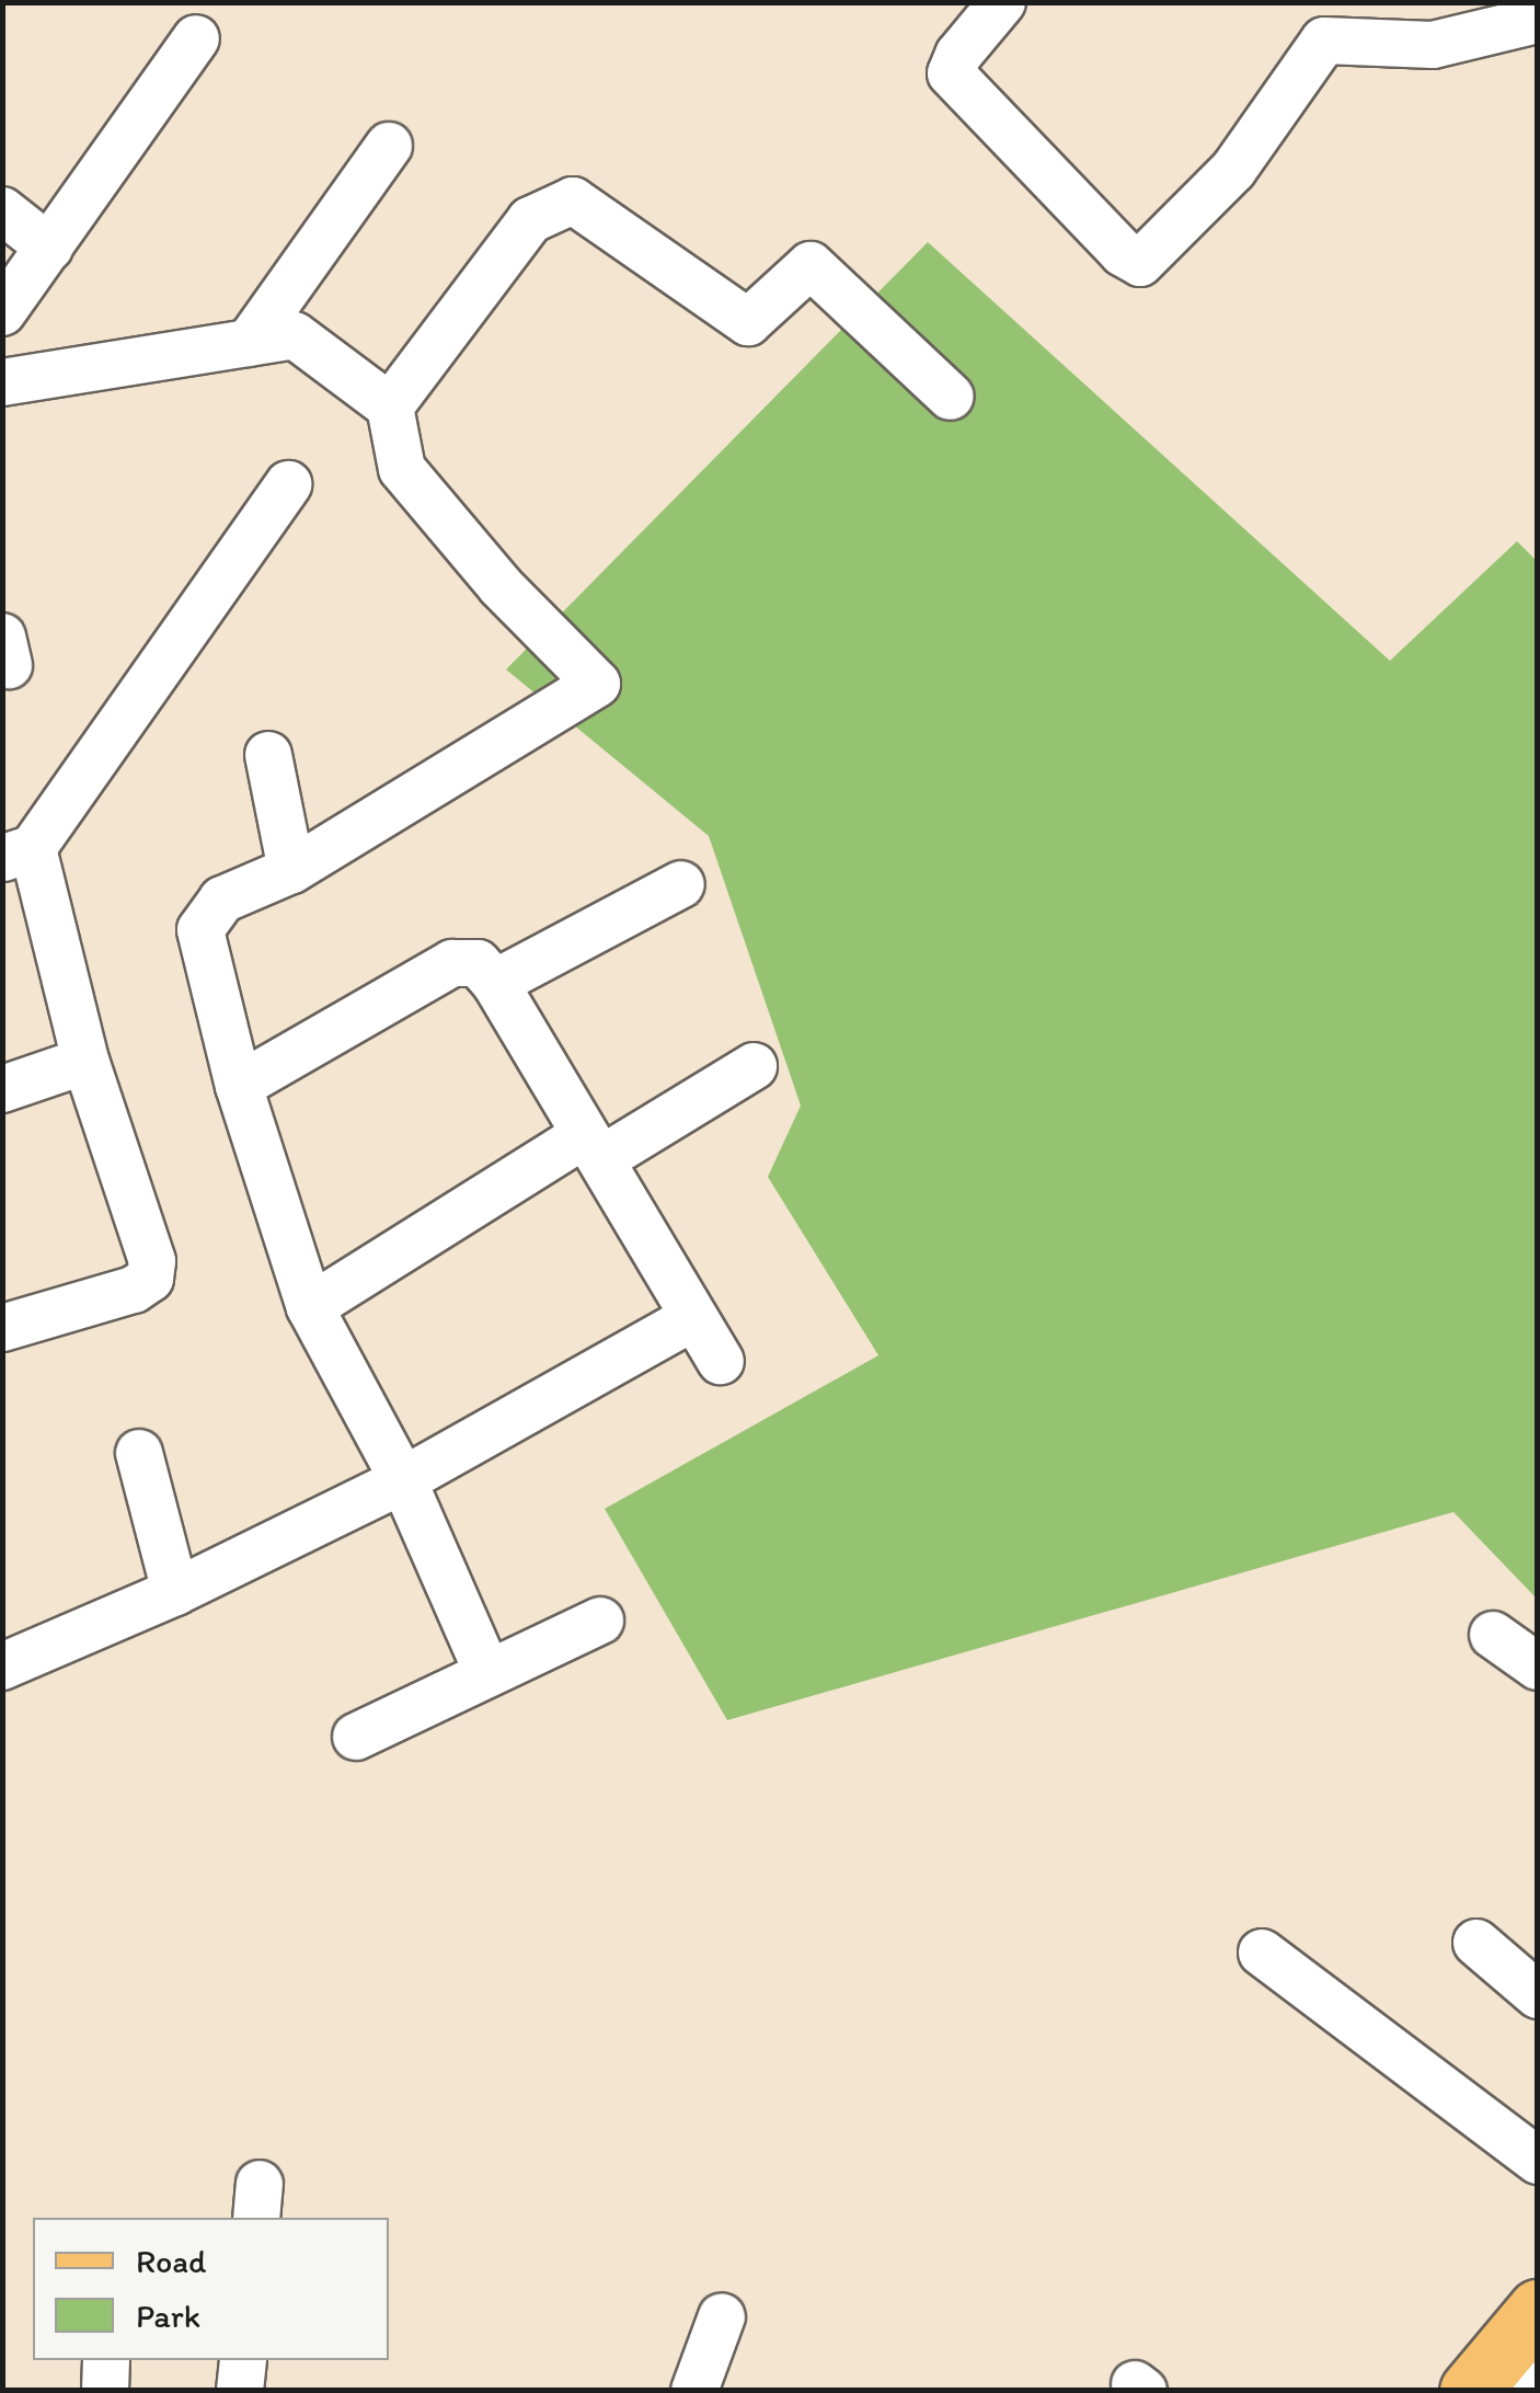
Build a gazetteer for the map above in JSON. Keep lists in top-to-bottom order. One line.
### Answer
{"legend":["Road","Park"]}
